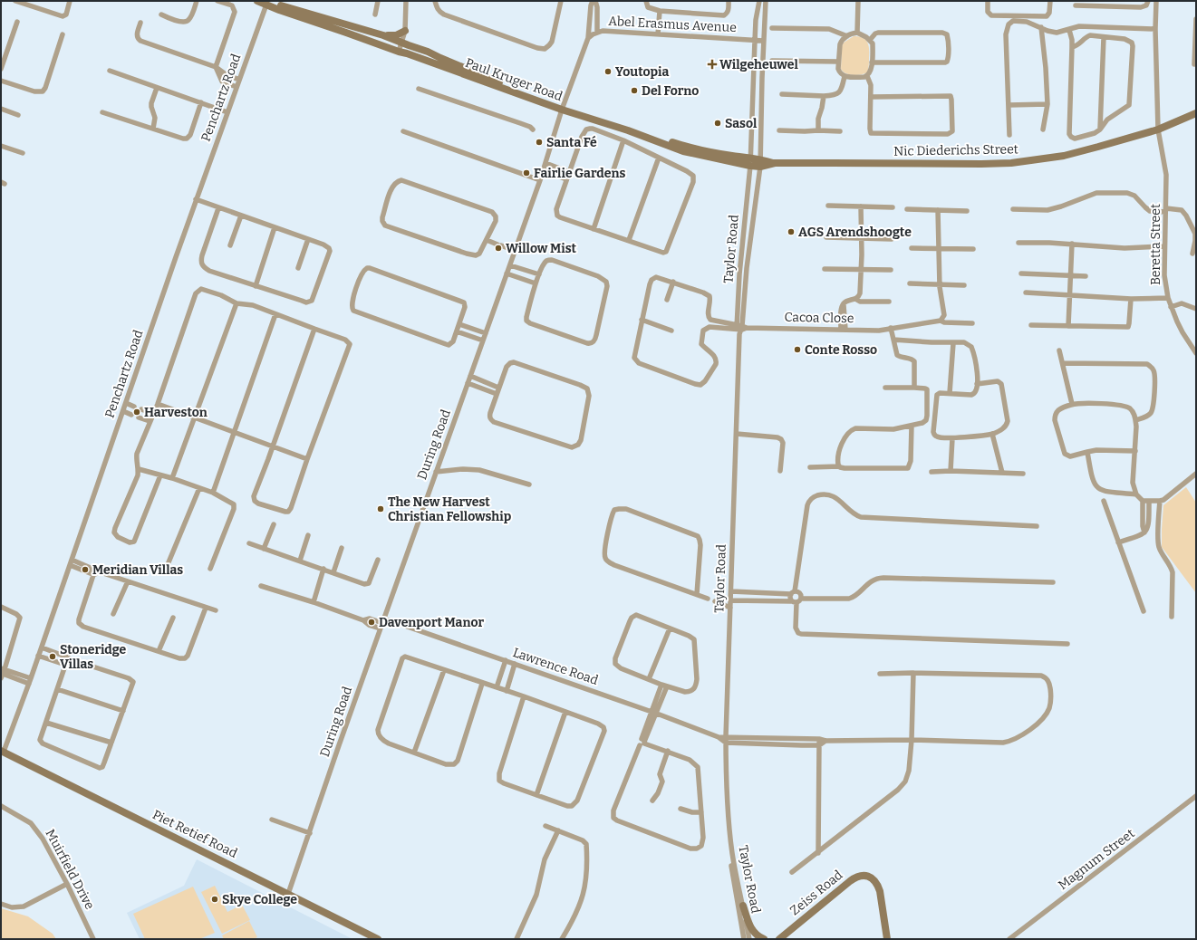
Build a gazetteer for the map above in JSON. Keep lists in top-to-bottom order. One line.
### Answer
{"streets":{"street":["Abel Erasmus Avenue","Paul Kruger Road","Penchartz Road","Nic Diederichs Street","Beretta Street","Taylor Road","Cacoa Close","During Road","Lawrence Road","Piet Retief Road","Magnum Street","Muirfield Drive","Zeiss Road"]},"crossings":[["Abel Erasmus Avenue","Taylor Road"],["Paul Kruger Road","Penchartz Road"],["Paul Kruger Road","Nic Diederichs Street"],["Paul Kruger Road","Taylor Road"],["Paul Kruger Road","During Road"],["Penchartz Road","Piet Retief Road"],["Nic Diederichs Street","Beretta Street"],["Nic Diederichs Street","Taylor Road"],["Taylor Road","Cacoa Close"],["Taylor Road","Lawrence Road"],["During Road","Lawrence Road"],["During Road","Piet Retief Road"]],"places":{"health":["Wilgeheuwel"],"other":["Youtopia","Del Forno","Sasol","Santa Fé","Fairlie Gardens","AGS Arendshoogte","Willow Mist","Conte Rosso","Harveston","The New Harvest Christian Fellowship","Meridian Villas","Davenport Manor","Stoneridge Villas","Skye College"]}}
